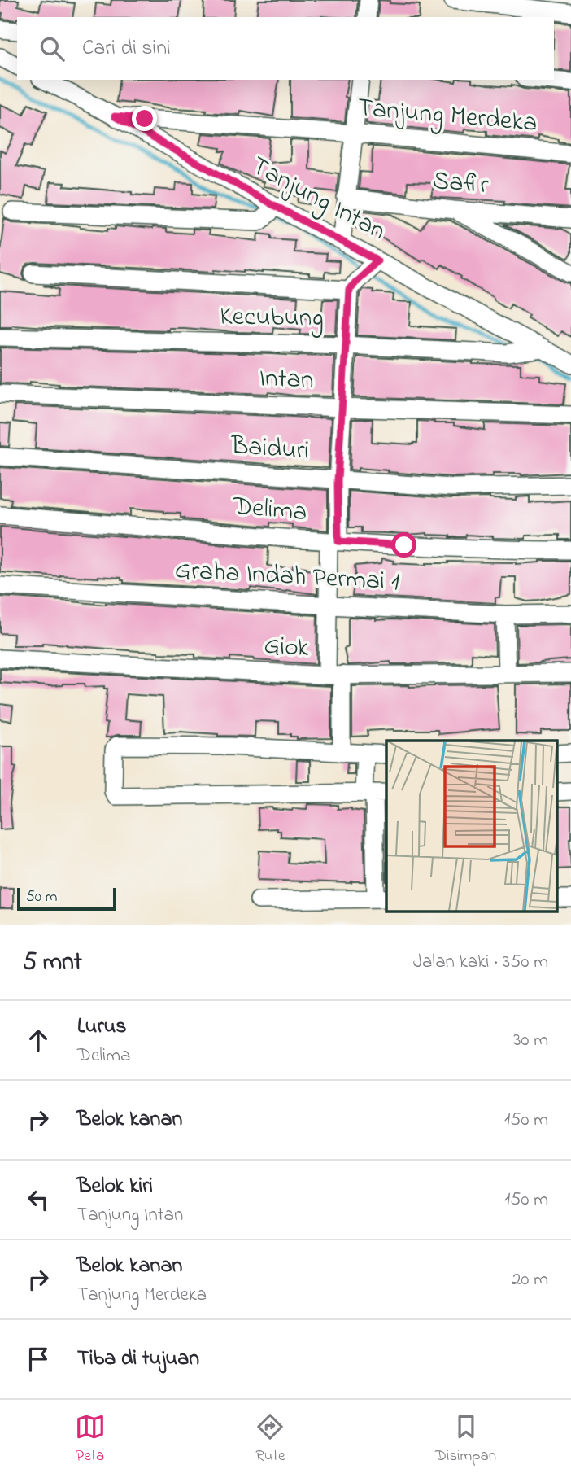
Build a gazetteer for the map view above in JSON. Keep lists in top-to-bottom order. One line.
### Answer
{"streets":{"street":["Tanjung Merdeka","Safir","Tanjung Intan","Kecubung","Intan","Baiduri","Delima","Graha Indah Permai 1","Giok"]},"crossings":[["Tanjung Merdeka","Tanjung Intan"],["Tanjung Intan","Kecubung"]],"scale_bar":"50 m","page":{"search":"Cari di sini","scale":"50 m","heading":["5 mnt","Jalan kaki · 350 m"],"list":[["Lurus","Delima","30 m"],["Belok kanan","150 m"],["Belok kiri","Tanjung Intan","150 m"],["Belok kanan","Tanjung Merdeka","20 m"],"Tiba di tujuan"],"nav":["Peta","Rute","Disimpan"]}}
